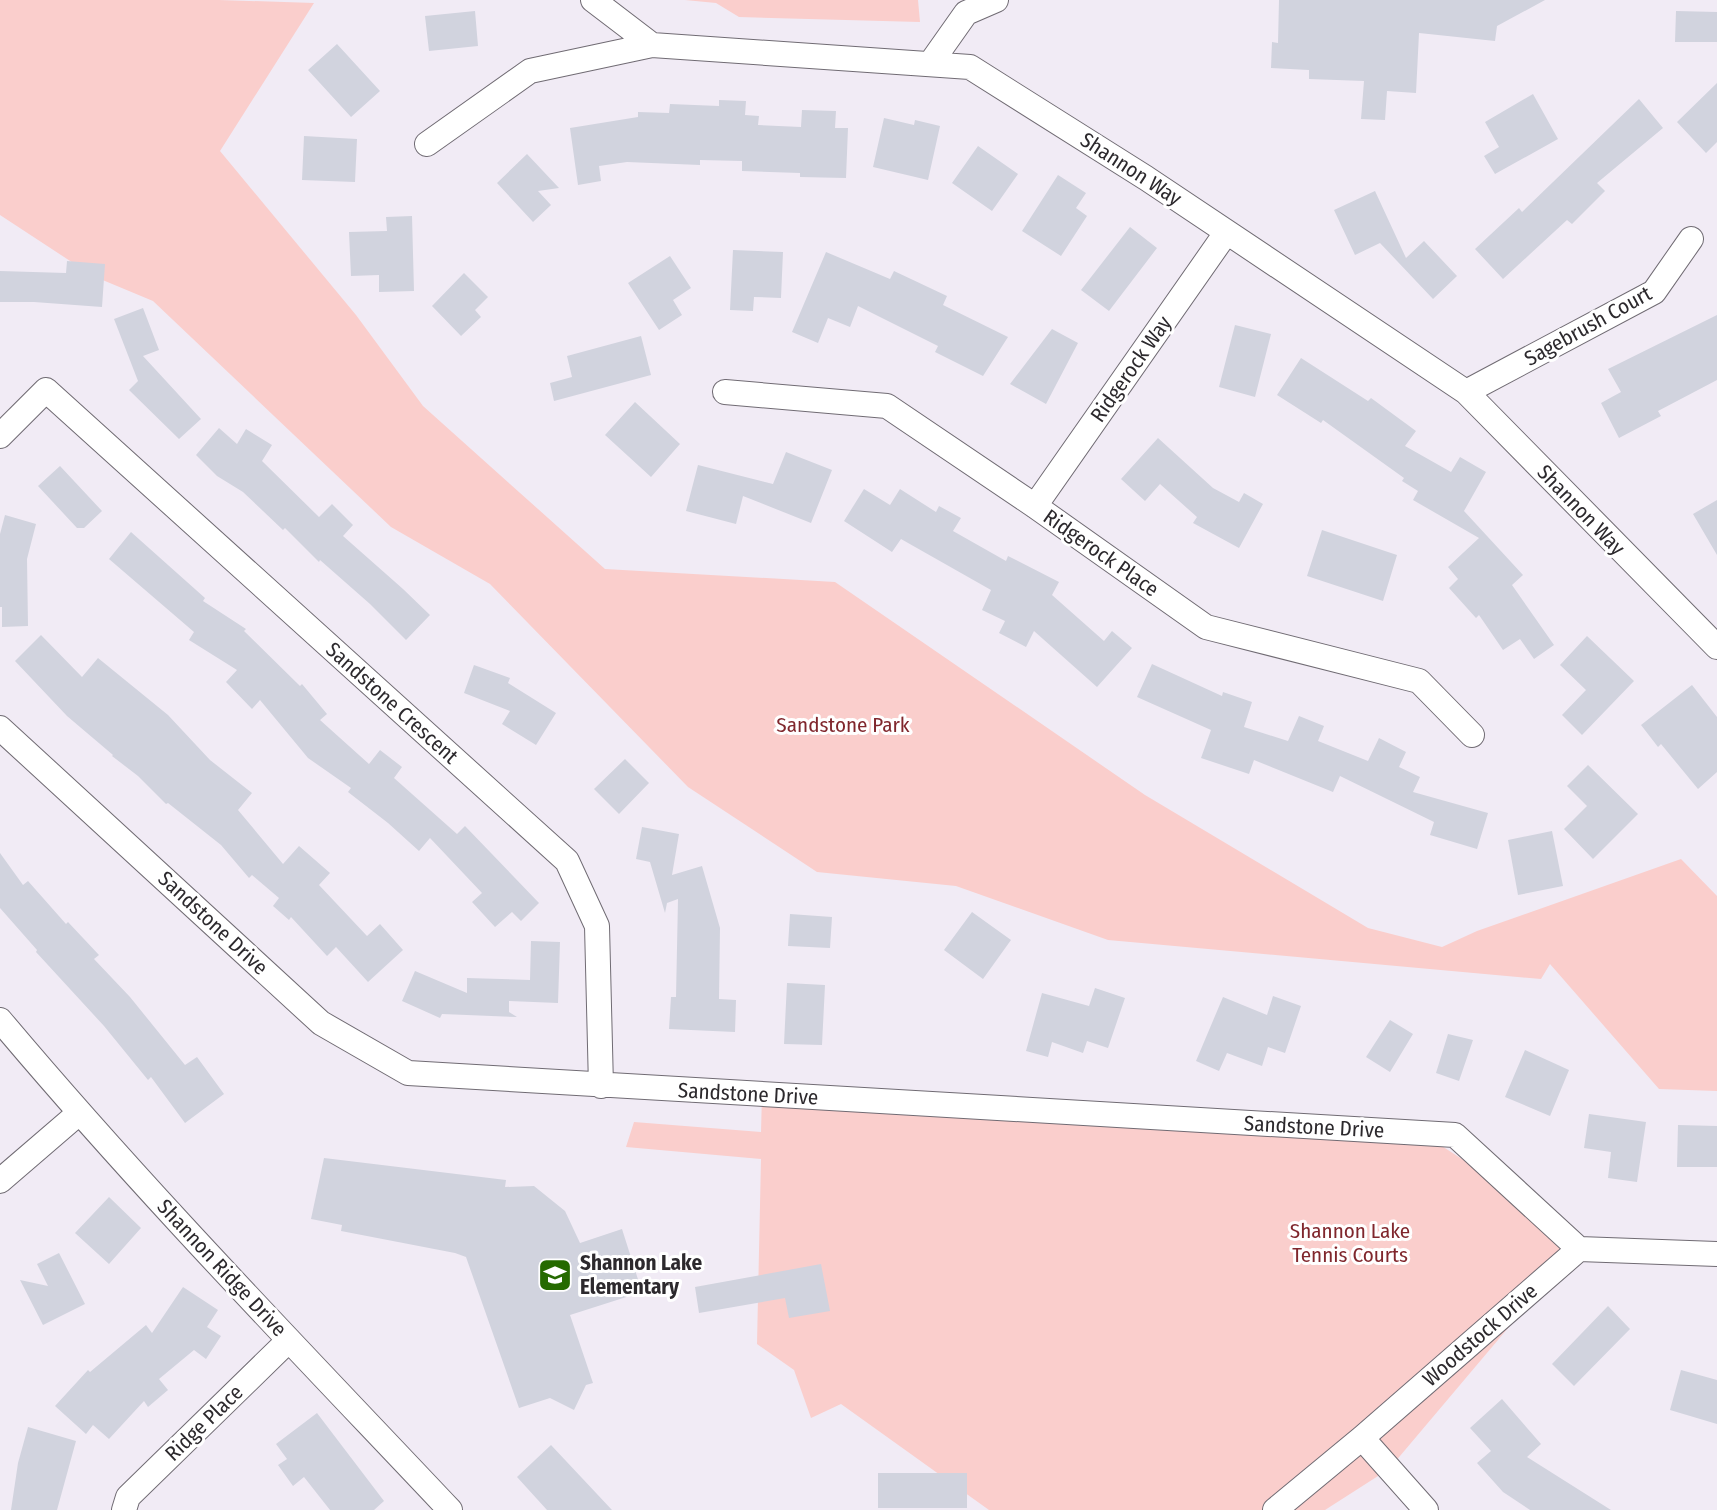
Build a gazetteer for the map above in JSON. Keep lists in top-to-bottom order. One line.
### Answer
{"streets":{"street":["Shannon Way","Sagebrush Court","Ridgerock Way","Ridgerock Place","Sandstone Crescent","Sandstone Drive","Shannon Ridge Drive","Woodstock Drive","Ridge Place"]},"crossings":[["Shannon Way","Sagebrush Court"],["Shannon Way","Ridgerock Way"],["Ridgerock Way","Ridgerock Place"],["Sandstone Crescent","Sandstone Drive"],["Sandstone Drive","Woodstock Drive"],["Shannon Ridge Drive","Ridge Place"]],"parks":["Sandstone Park","Shannon Lake Tennis Courts"],"places":{"school or university":["Shannon Lake Elementary"]}}
